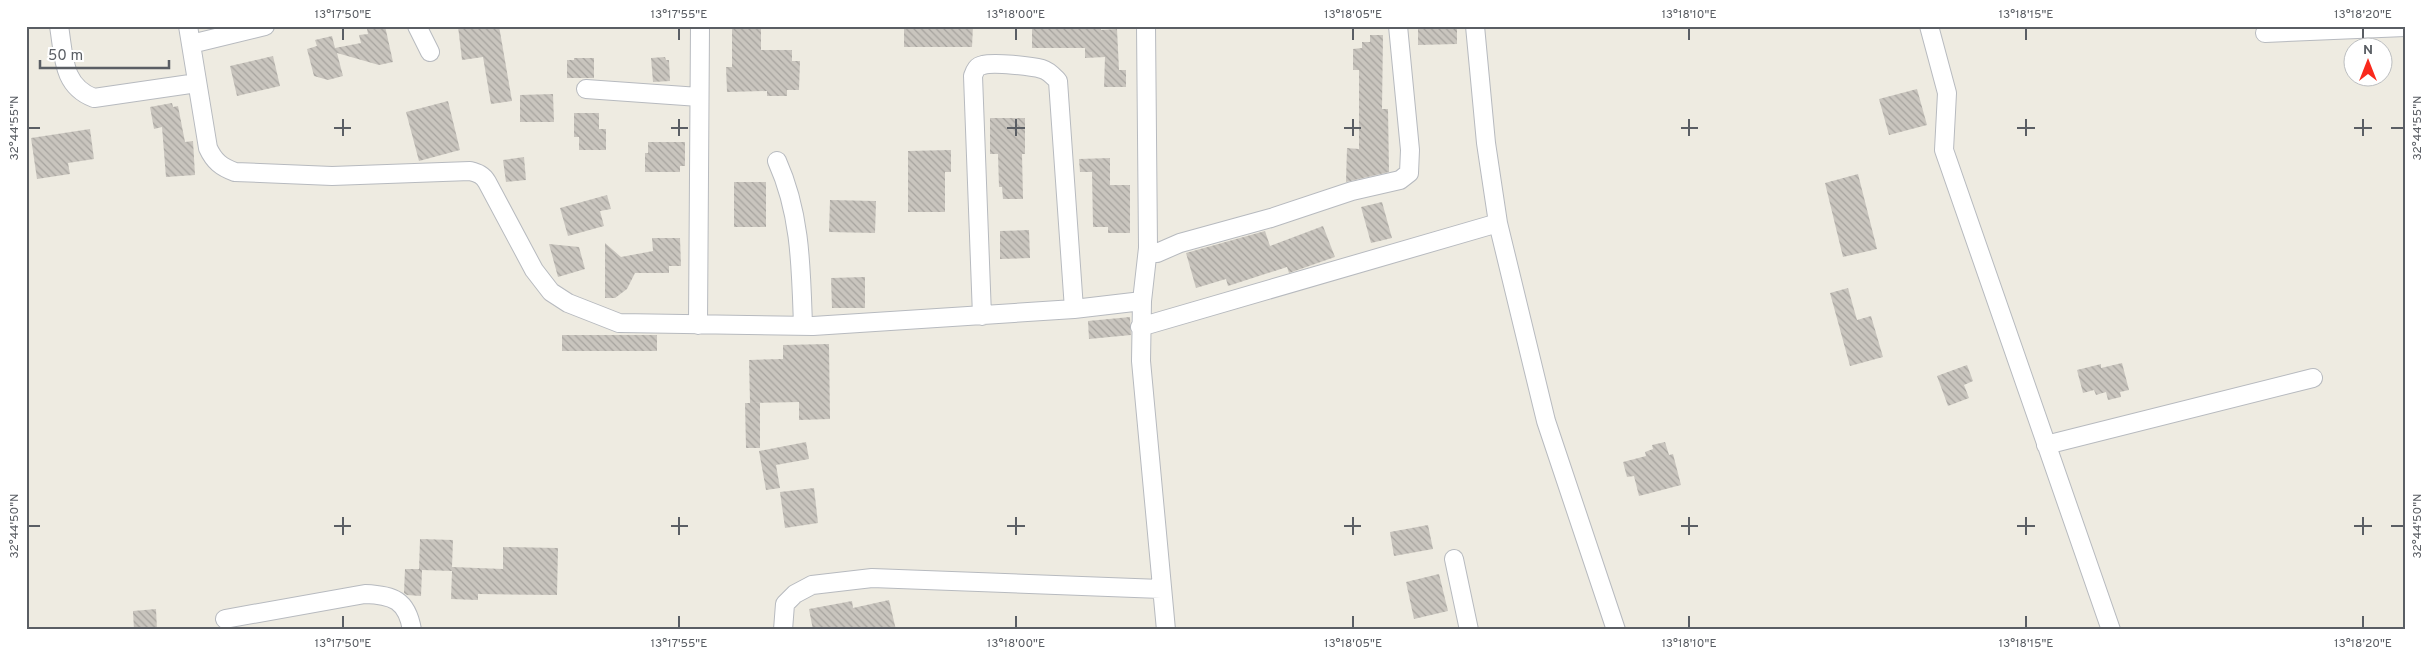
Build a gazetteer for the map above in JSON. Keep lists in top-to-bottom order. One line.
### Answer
{"scale_bar":"50 m","north":"top","coordinates":["13°17'50\"E","13°17'55\"E","13°18'00\"E","13°18'05\"E","13°18'10\"E","13°18'15\"E","13°18'20\"E","32°44'55\"N","32°44'50\"N"]}
